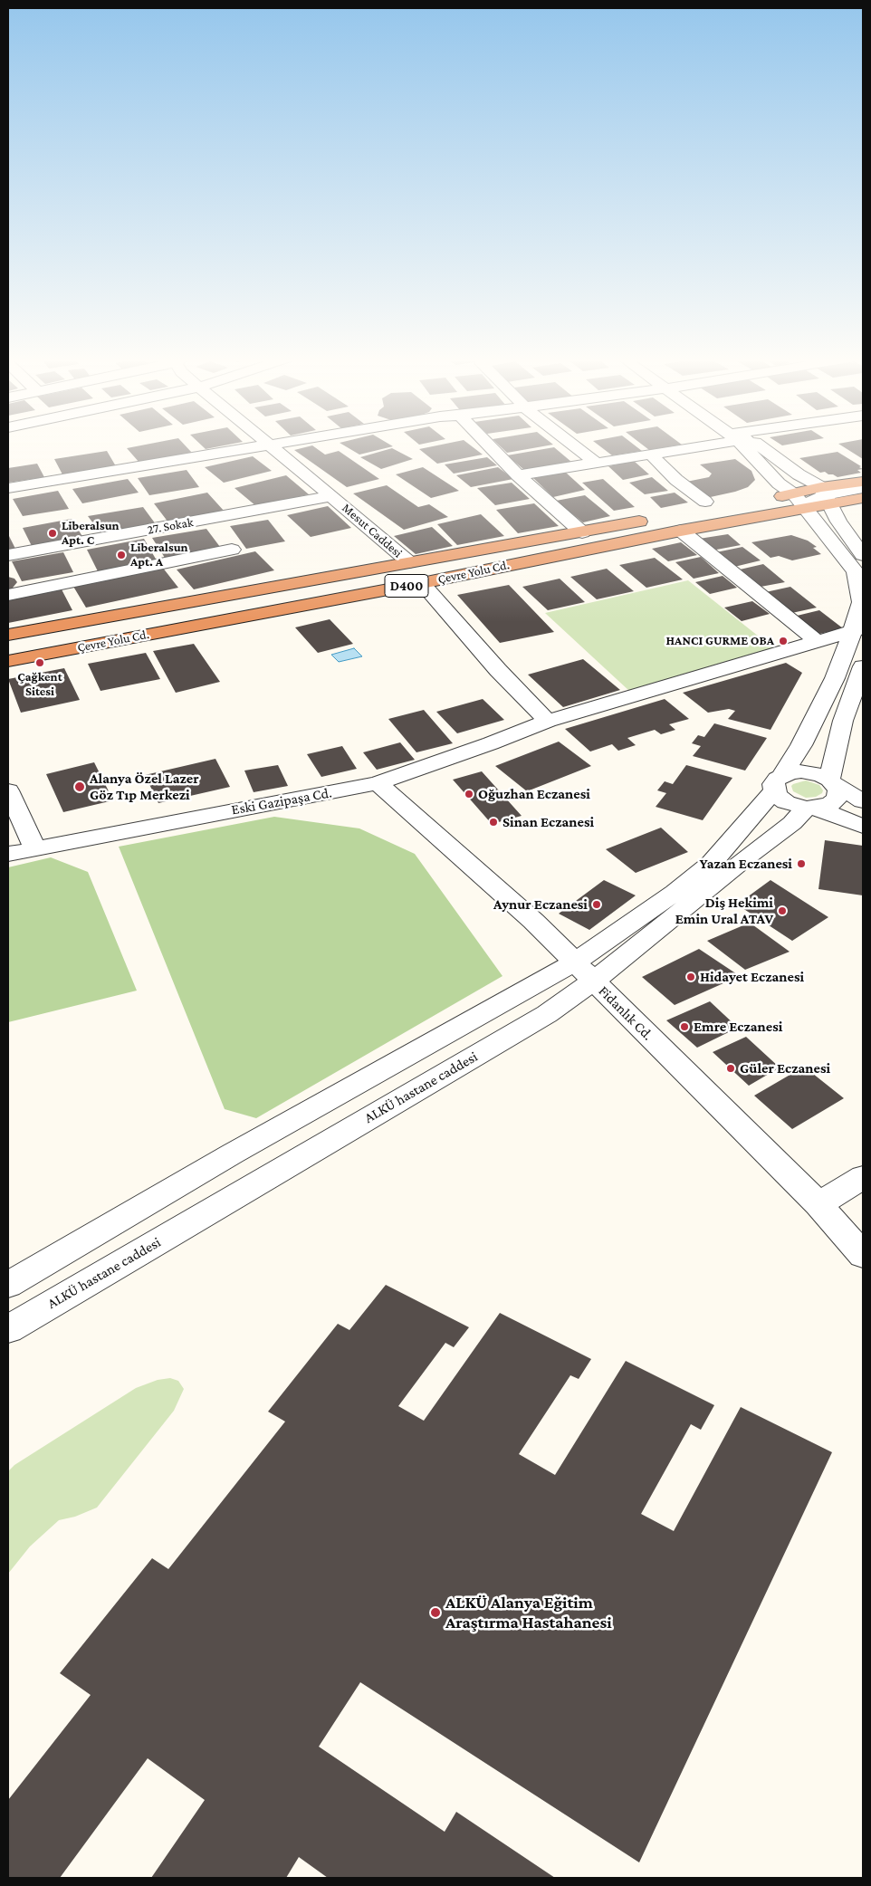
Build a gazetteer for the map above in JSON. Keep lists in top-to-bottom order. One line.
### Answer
{"streets":{"highway":["Çevre Yolu Cd.","D400"],"street":["27. Sokak","Mesut Caddesi","Eski Gazipaşa Cd.","Fidanlık Cd.","ALKÜ hastane caddesi"]},"crossings":[["27. Sokak","Mesut Caddesi"],["Mesut Caddesi","Çevre Yolu Cd."],["Çevre Yolu Cd.","D400"],["Eski Gazipaşa Cd.","Fidanlık Cd."],["Fidanlık Cd.","ALKÜ hastane caddesi"]],"places":["Liberalsun Apt. C","Liberalsun Apt. A","HANCI GURME OBA","Çağkent Sitesi","Alanya Özel Lazer Göz Tıp Merkezi","Oğuzhan Eczanesi","Sinan Eczanesi","Yazan Eczanesi","Aynur Eczanesi","Diş Hekimi Emin Ural ATAV","Hidayet Eczanesi","Emre Eczanesi","Güler Eczanesi","ALKÜ Alanya Eğitim Araştırma Hastahanesi"]}
